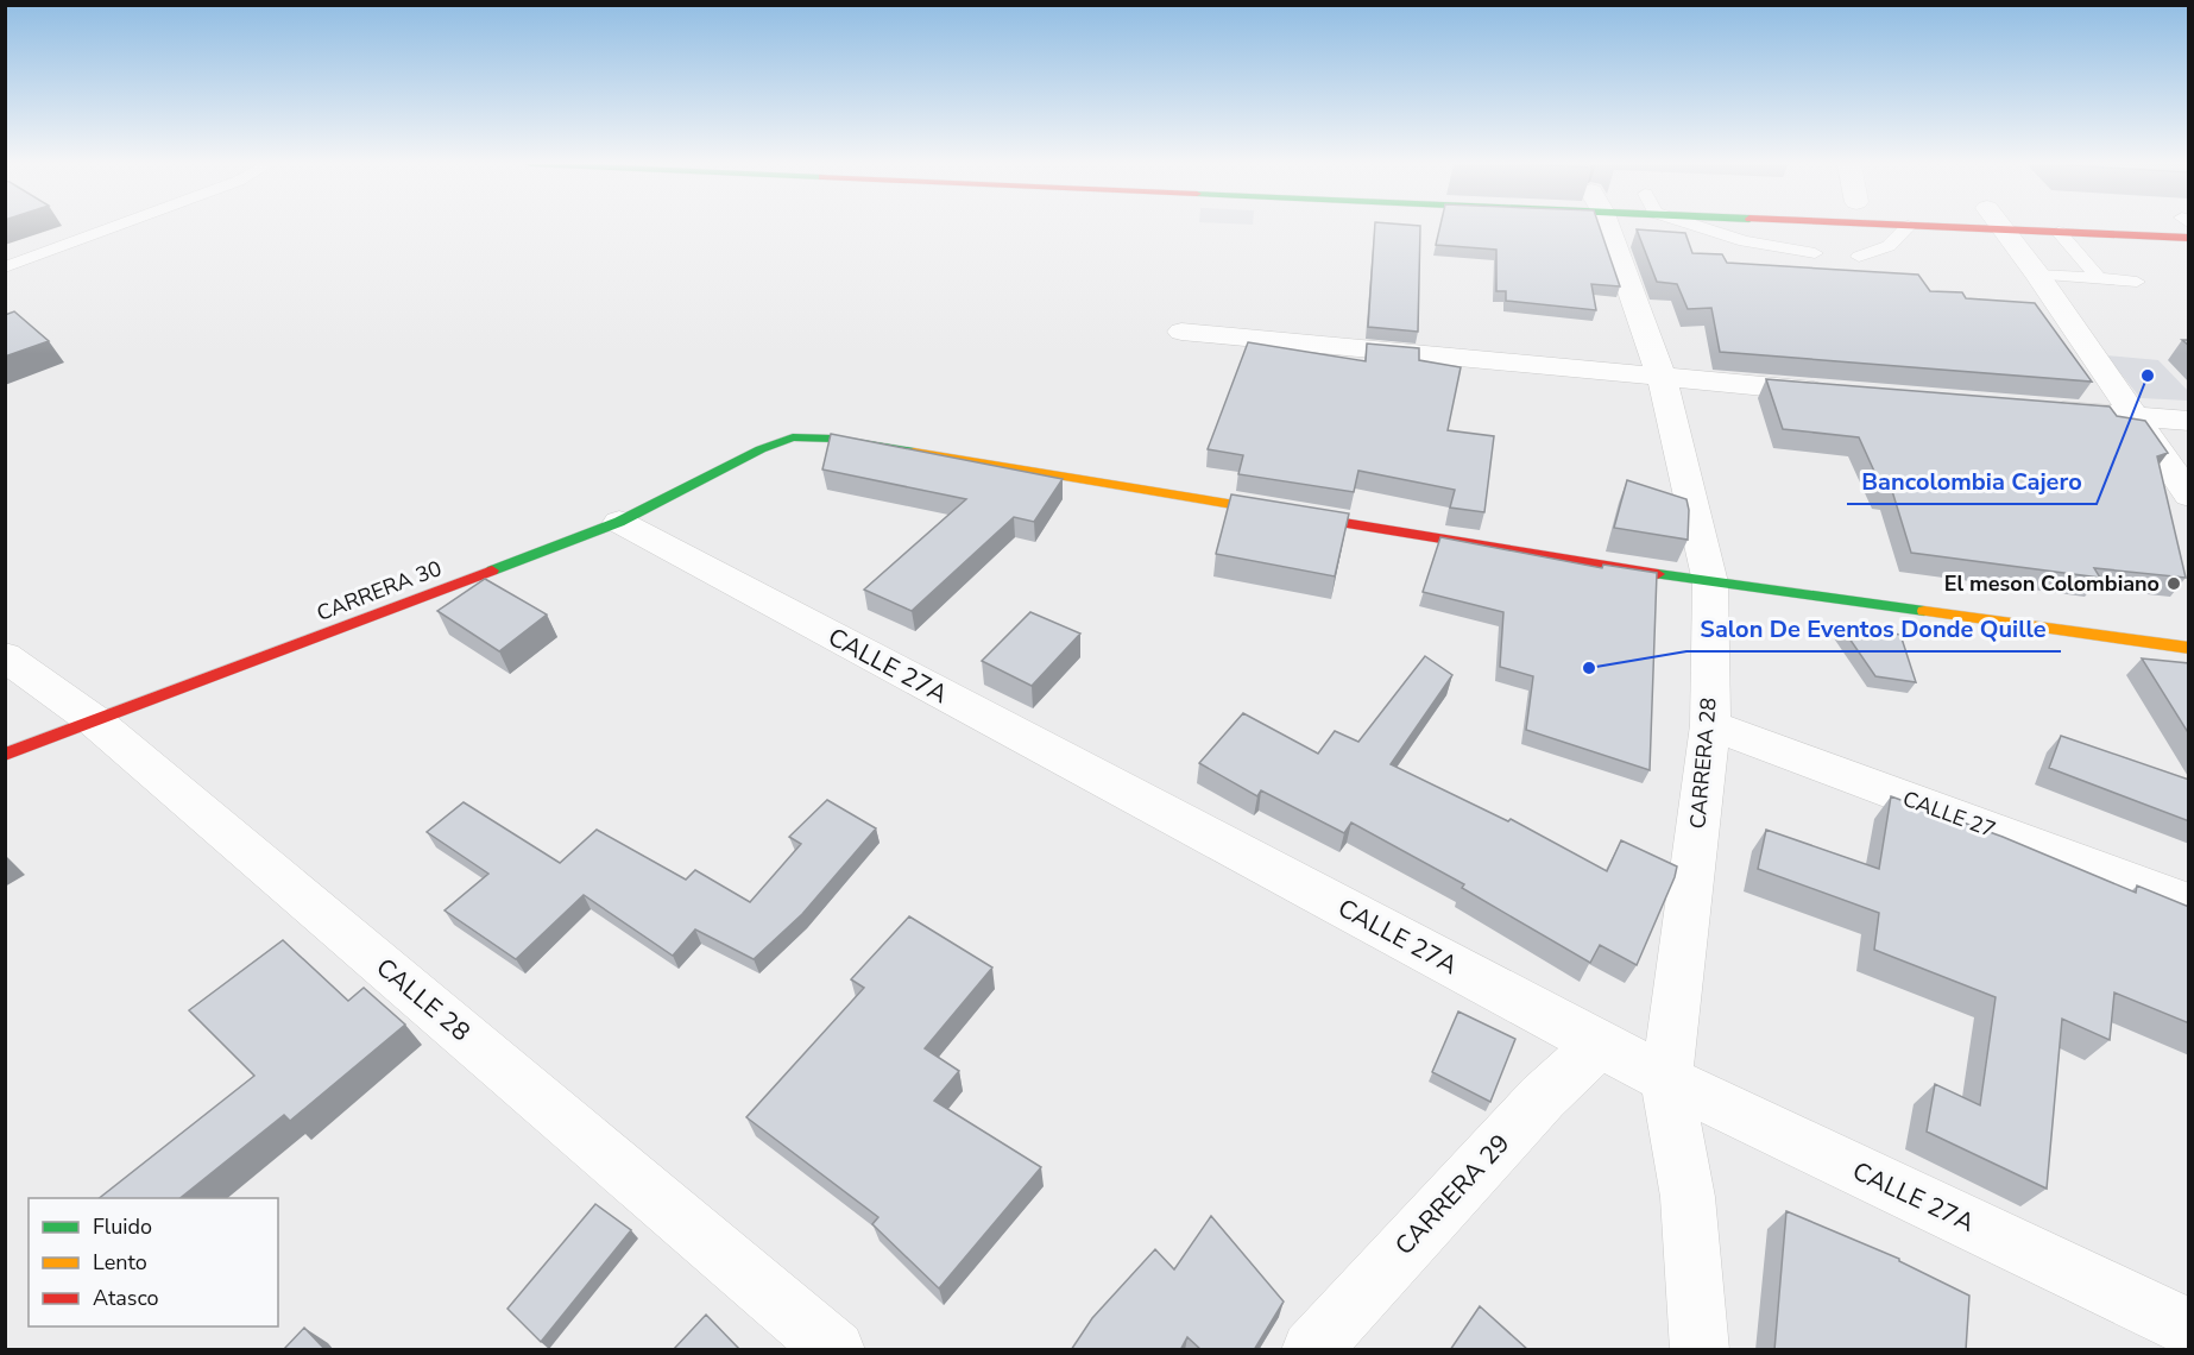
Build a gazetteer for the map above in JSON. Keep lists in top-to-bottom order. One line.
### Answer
{"streets":{"main road":["CARRERA 30"],"street":["CALLE 27A","CARRERA 28","CALLE 27","CALLE 28","CARRERA 29"]},"crossings":[["CARRERA 30","CALLE 27A"],["CARRERA 30","CARRERA 28"],["CARRERA 30","CALLE 28"],["CALLE 27A","CARRERA 28"],["CALLE 27A","CARRERA 29"],["CARRERA 28","CALLE 27"]],"places":["Bancolombia Cajero","El meson Colombiano","Salon De Eventos Donde Quille"],"legend":["Fluido","Lento","Atasco"]}
